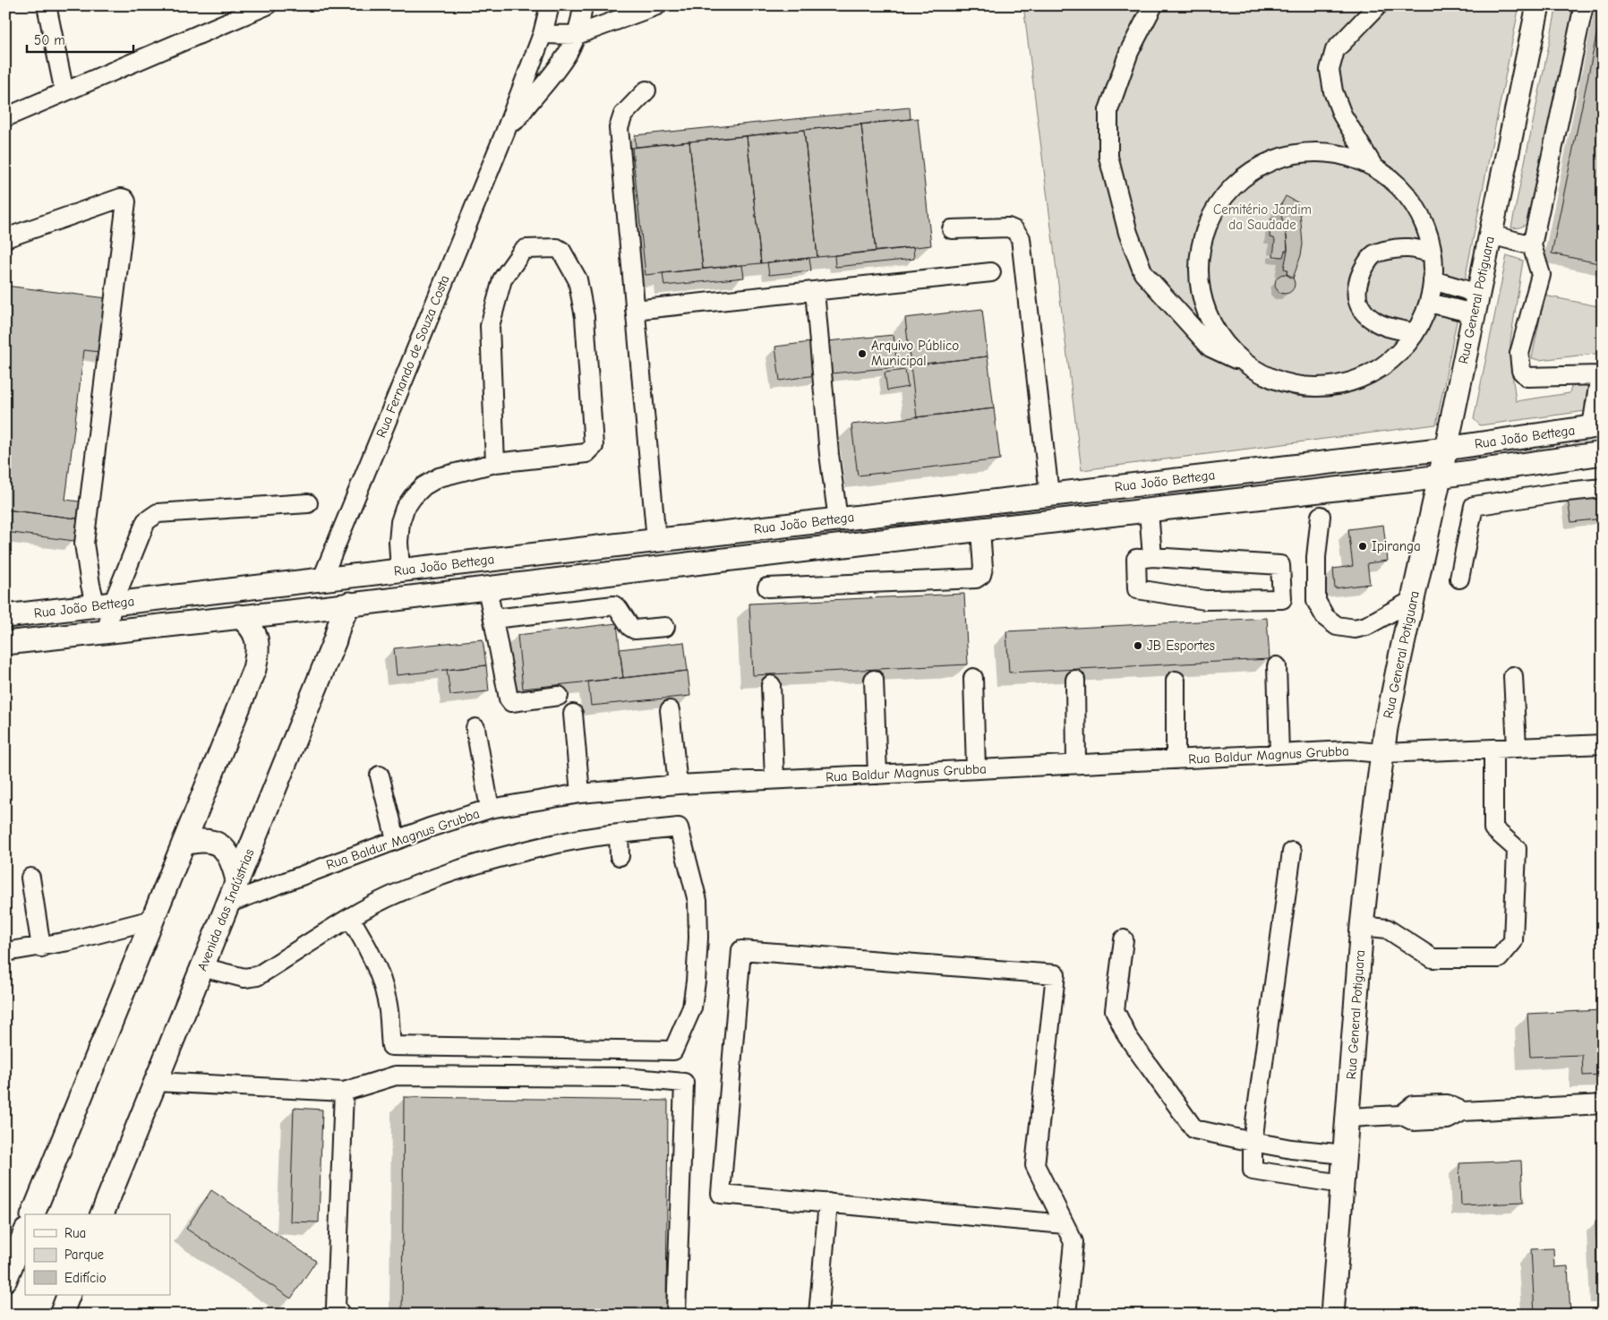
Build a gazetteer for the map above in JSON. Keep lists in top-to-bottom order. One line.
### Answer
{"streets":{"main road":["Rua General Potiguara","Rua João Bettega","Avenida das Indústrias"],"street":["Rua Fernando de Souza Costa","Rua Baldur Magnus Grubba"]},"crossings":[["Rua General Potiguara","Rua João Bettega"],["Rua General Potiguara","Rua Baldur Magnus Grubba"],["Rua Fernando de Souza Costa","Rua João Bettega"],["Rua João Bettega","Avenida das Indústrias"],["Rua Baldur Magnus Grubba","Avenida das Indústrias"]],"parks":["Cemitério Jardim da Saudade"],"places":["Arquivo Público Municipal","Ipiranga","JB Esportes"],"legend":["Rua","Parque","Edifício"],"scale_bar":"50 m"}
